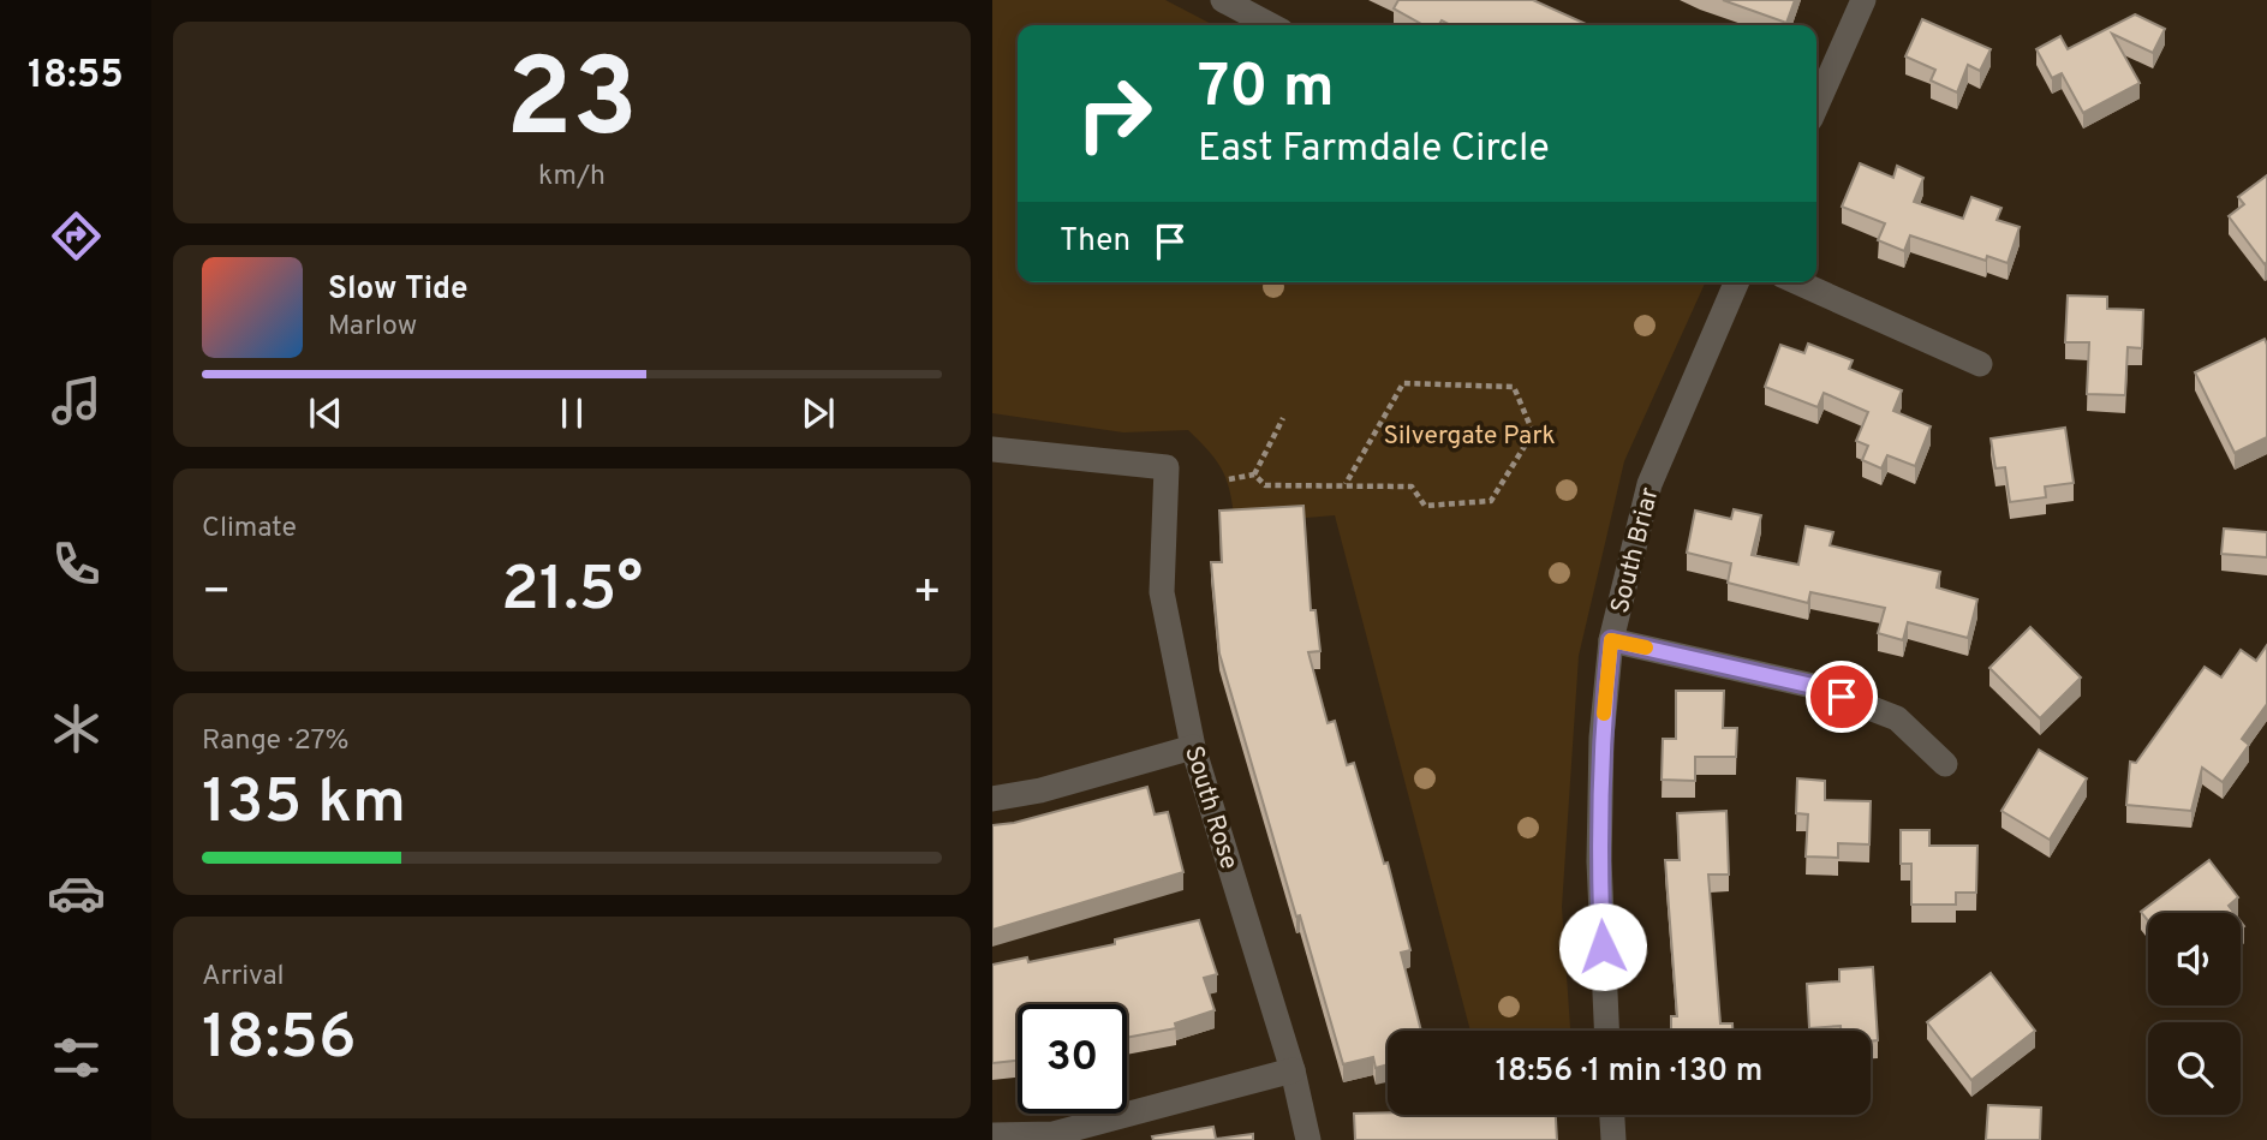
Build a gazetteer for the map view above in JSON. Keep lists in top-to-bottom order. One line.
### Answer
{"streets":{"street":["South Briar","South Rose"]},"parks":["Silvergate Park"],"page":{"tabs":"18:55","tile":[["23","km/h"],"Climate",["Range · 27%","135 km"],["Arrival","18:56"]],"turn":["70 m","East Farmdale Circle"],"then":"Then","song":["Slow Tide","Marlow"],"heat":["−","21.5°","+"],"limit":"30","trip":"18:56 · 1 min · 130 m"}}
